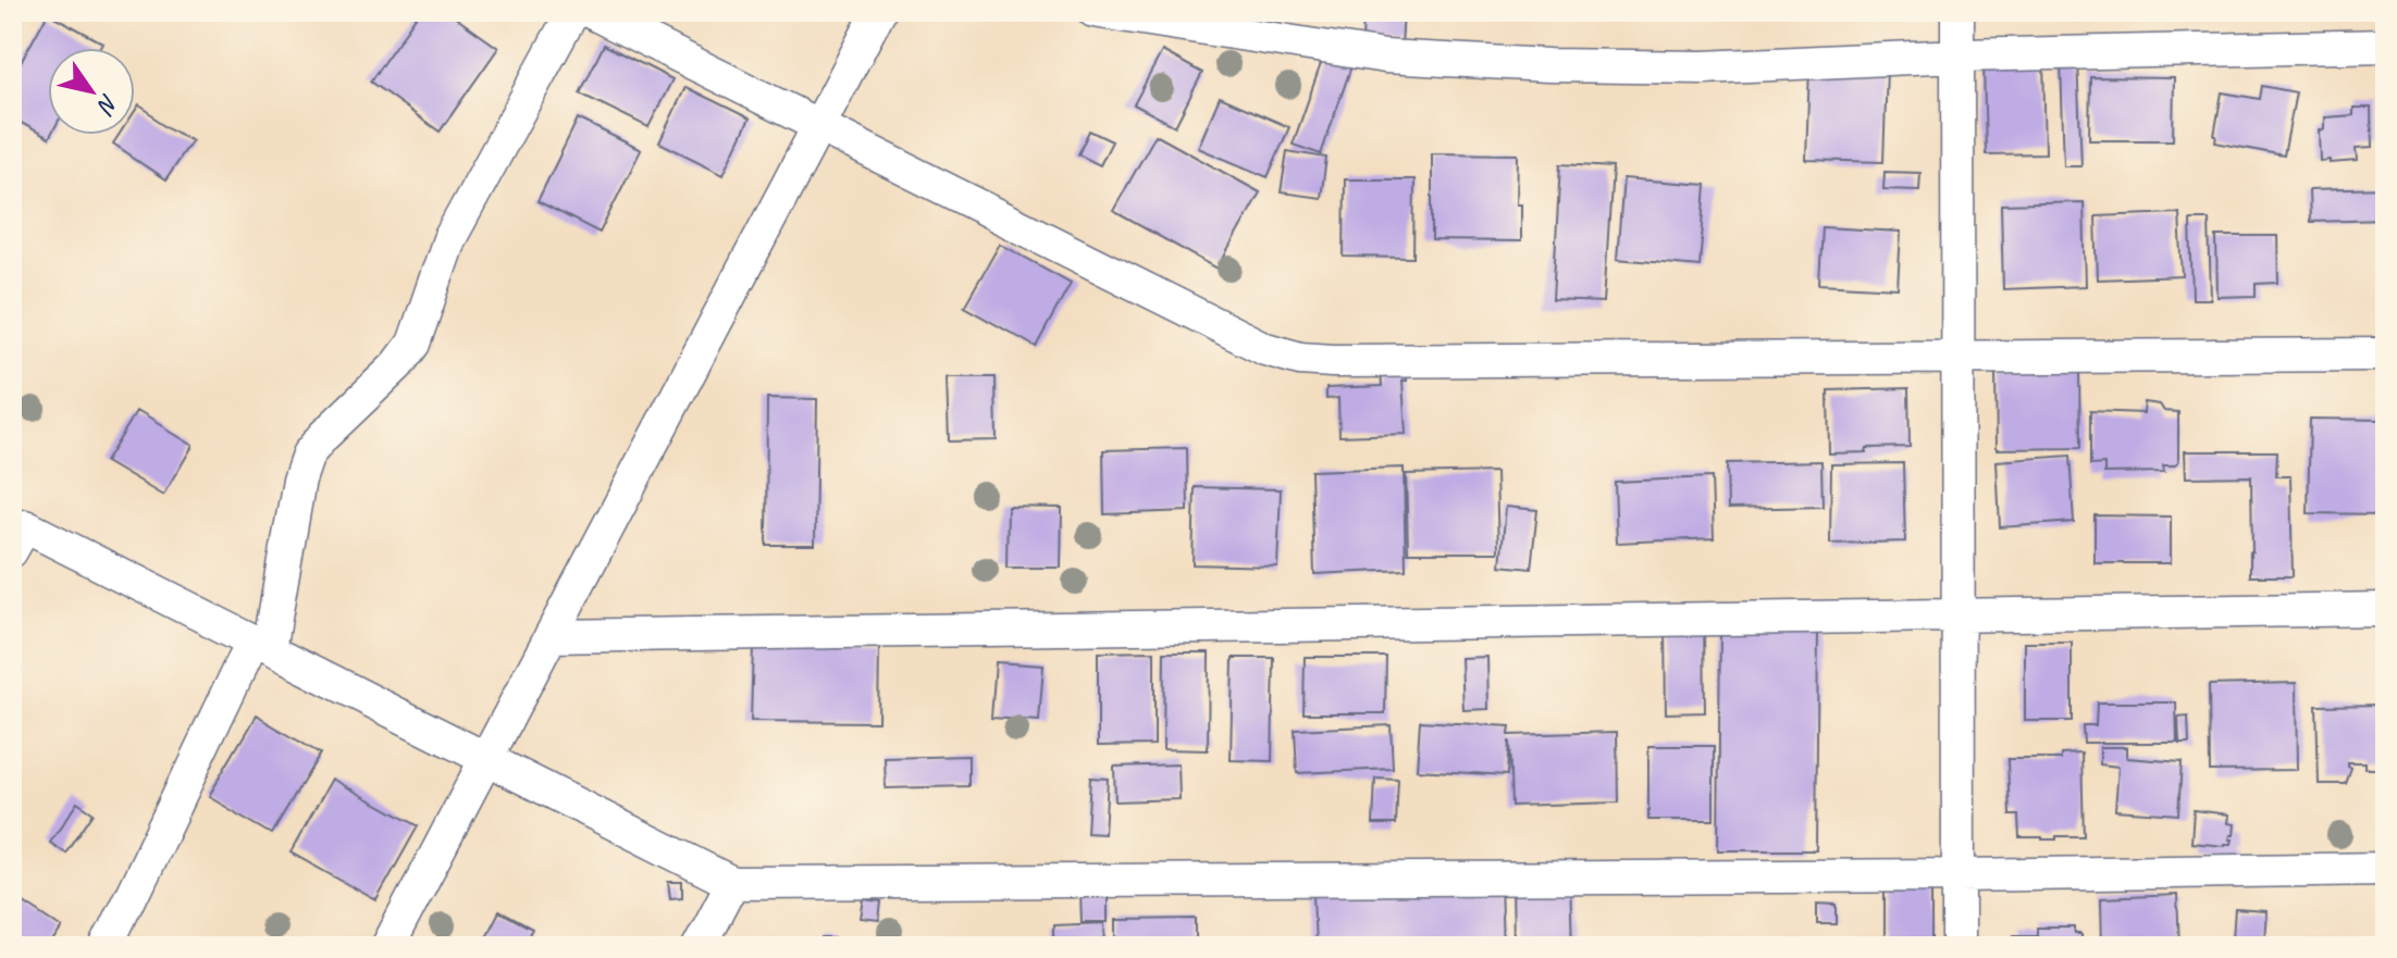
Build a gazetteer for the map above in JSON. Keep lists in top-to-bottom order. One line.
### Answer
{"north":"bottom right"}
